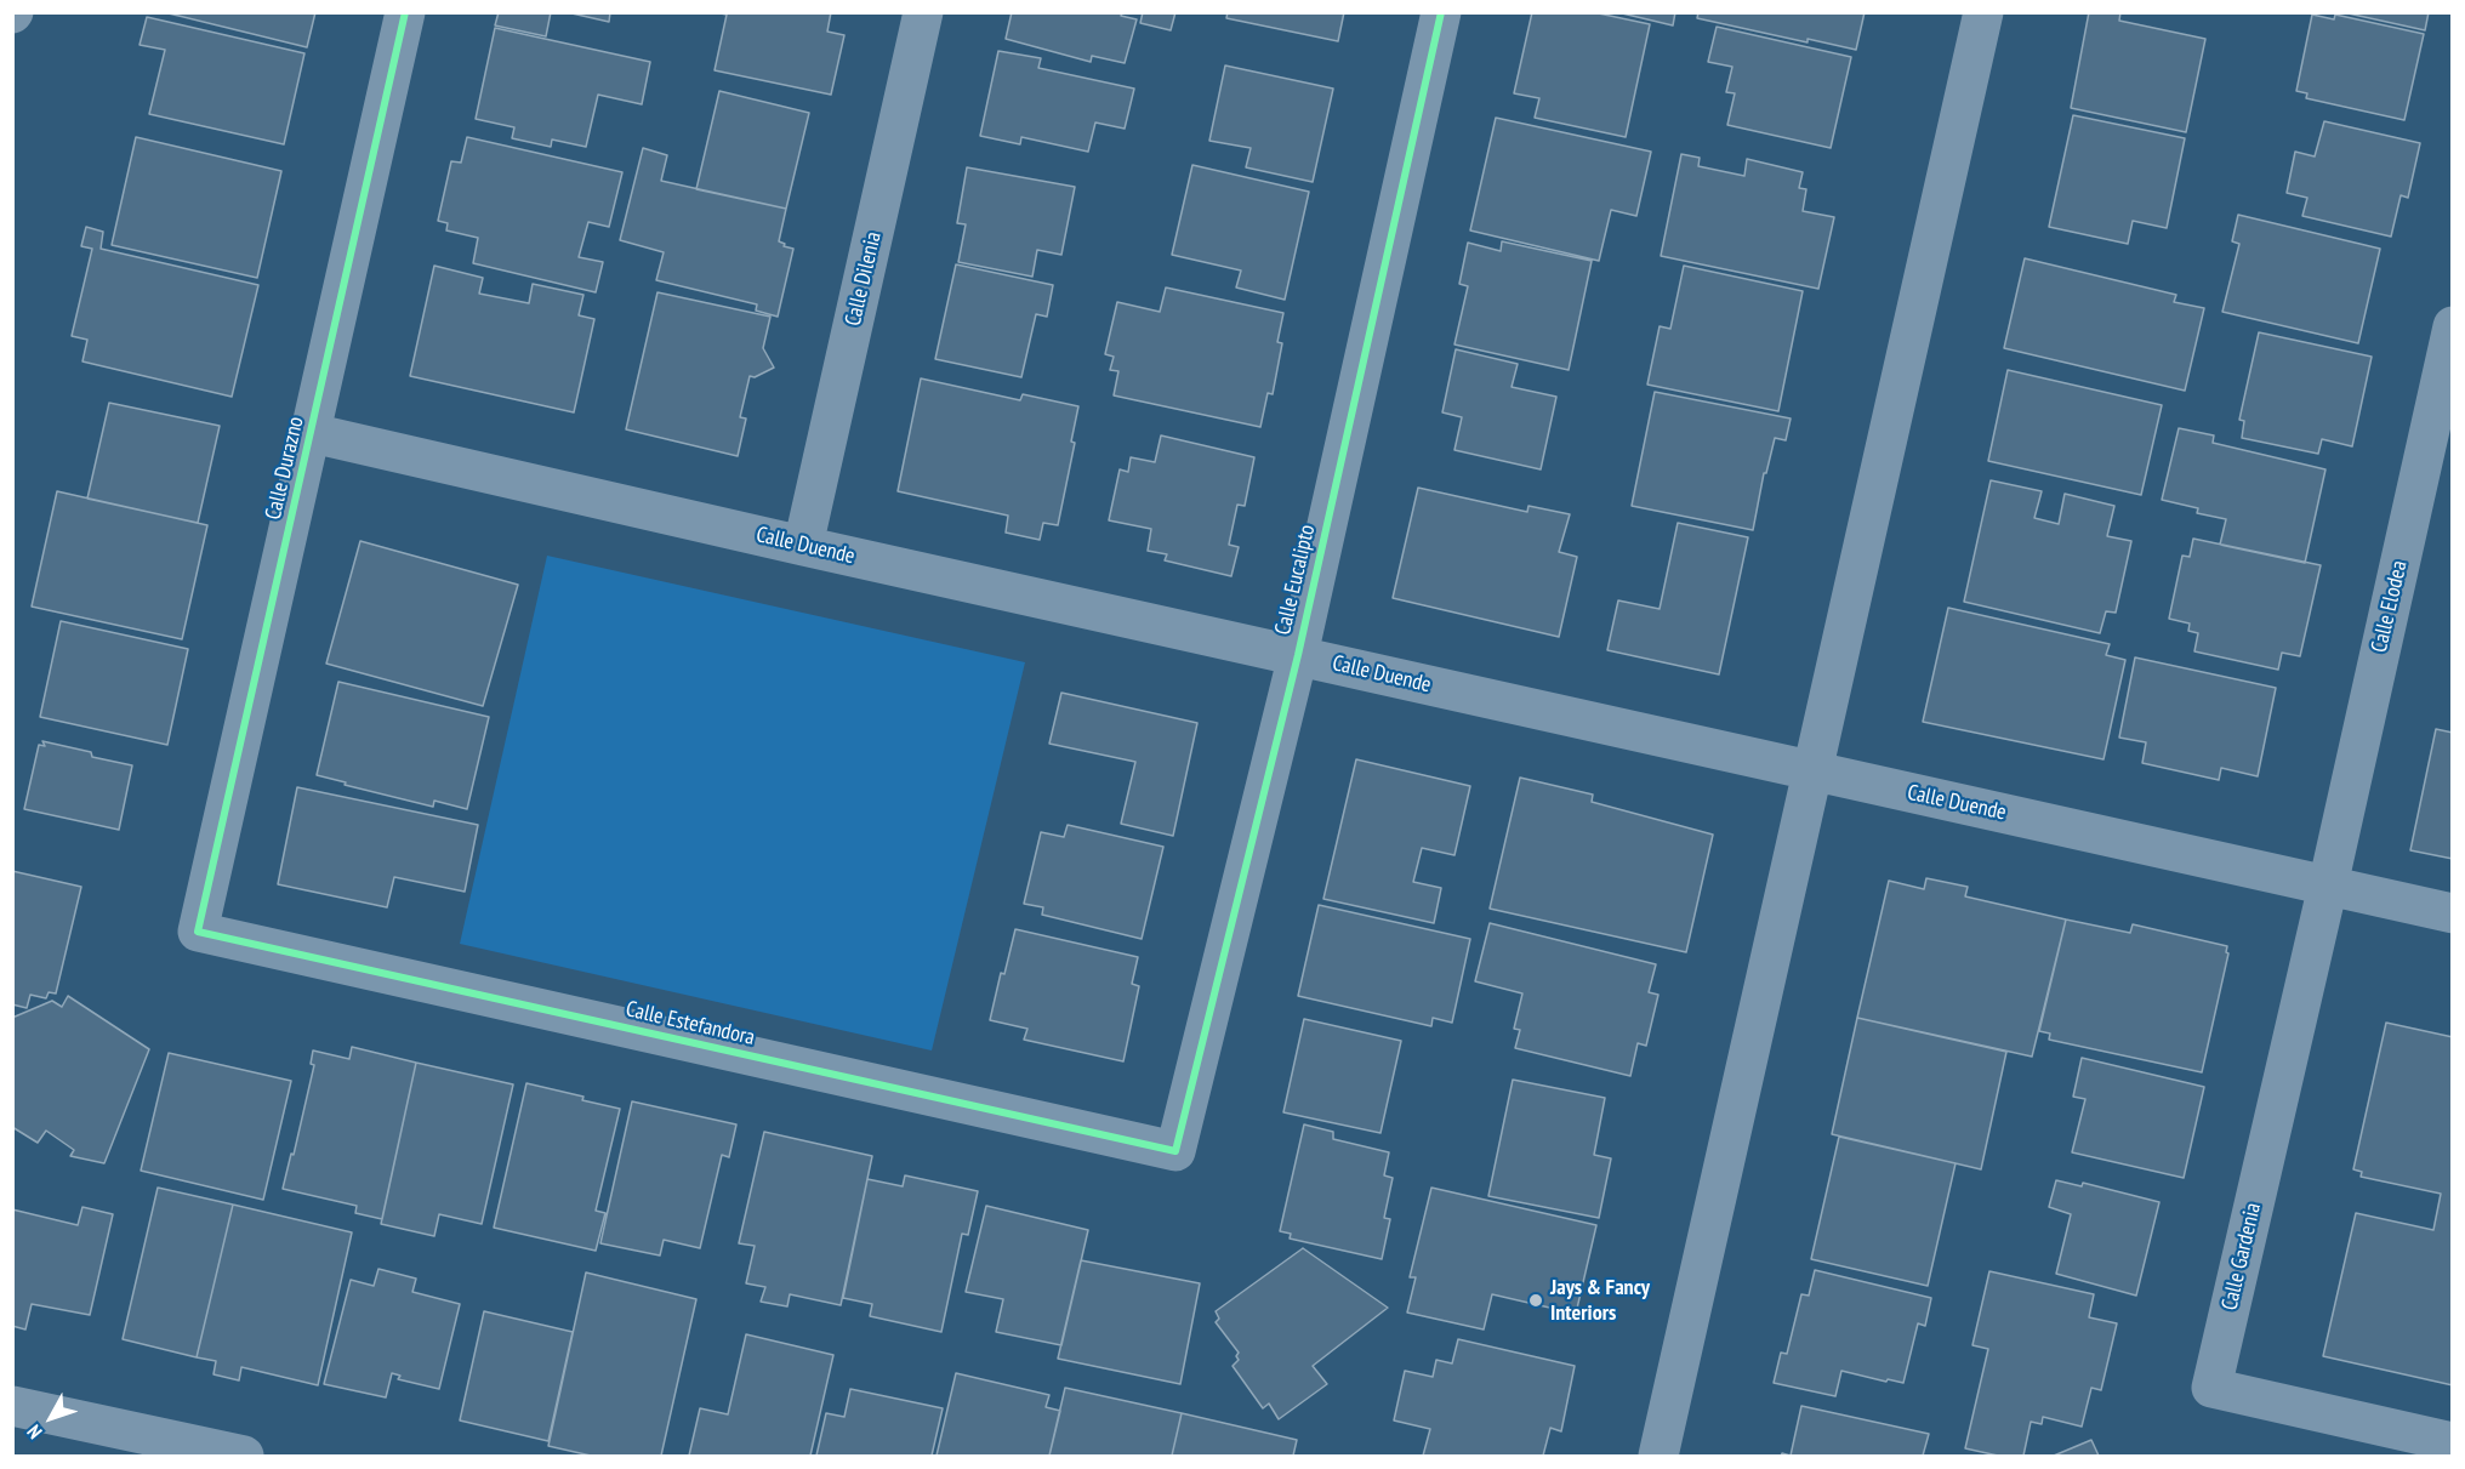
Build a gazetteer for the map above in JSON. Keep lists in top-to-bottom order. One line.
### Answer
{"streets":{"street":["Calle Dilenia","Calle Durazno","Calle Duende","Calle Eucalipto","Calle Elodea","Calle Estefandora","Calle Gardenia"]},"crossings":[["Calle Dilenia","Calle Duende"],["Calle Durazno","Calle Duende"],["Calle Durazno","Calle Estefandora"],["Calle Duende","Calle Eucalipto"],["Calle Duende","Calle Elodea"],["Calle Duende","Calle Gardenia"],["Calle Eucalipto","Calle Estefandora"],["Calle Elodea","Calle Gardenia"]],"places":["Jays & Fancy Interiors"],"north":"bottom left"}
